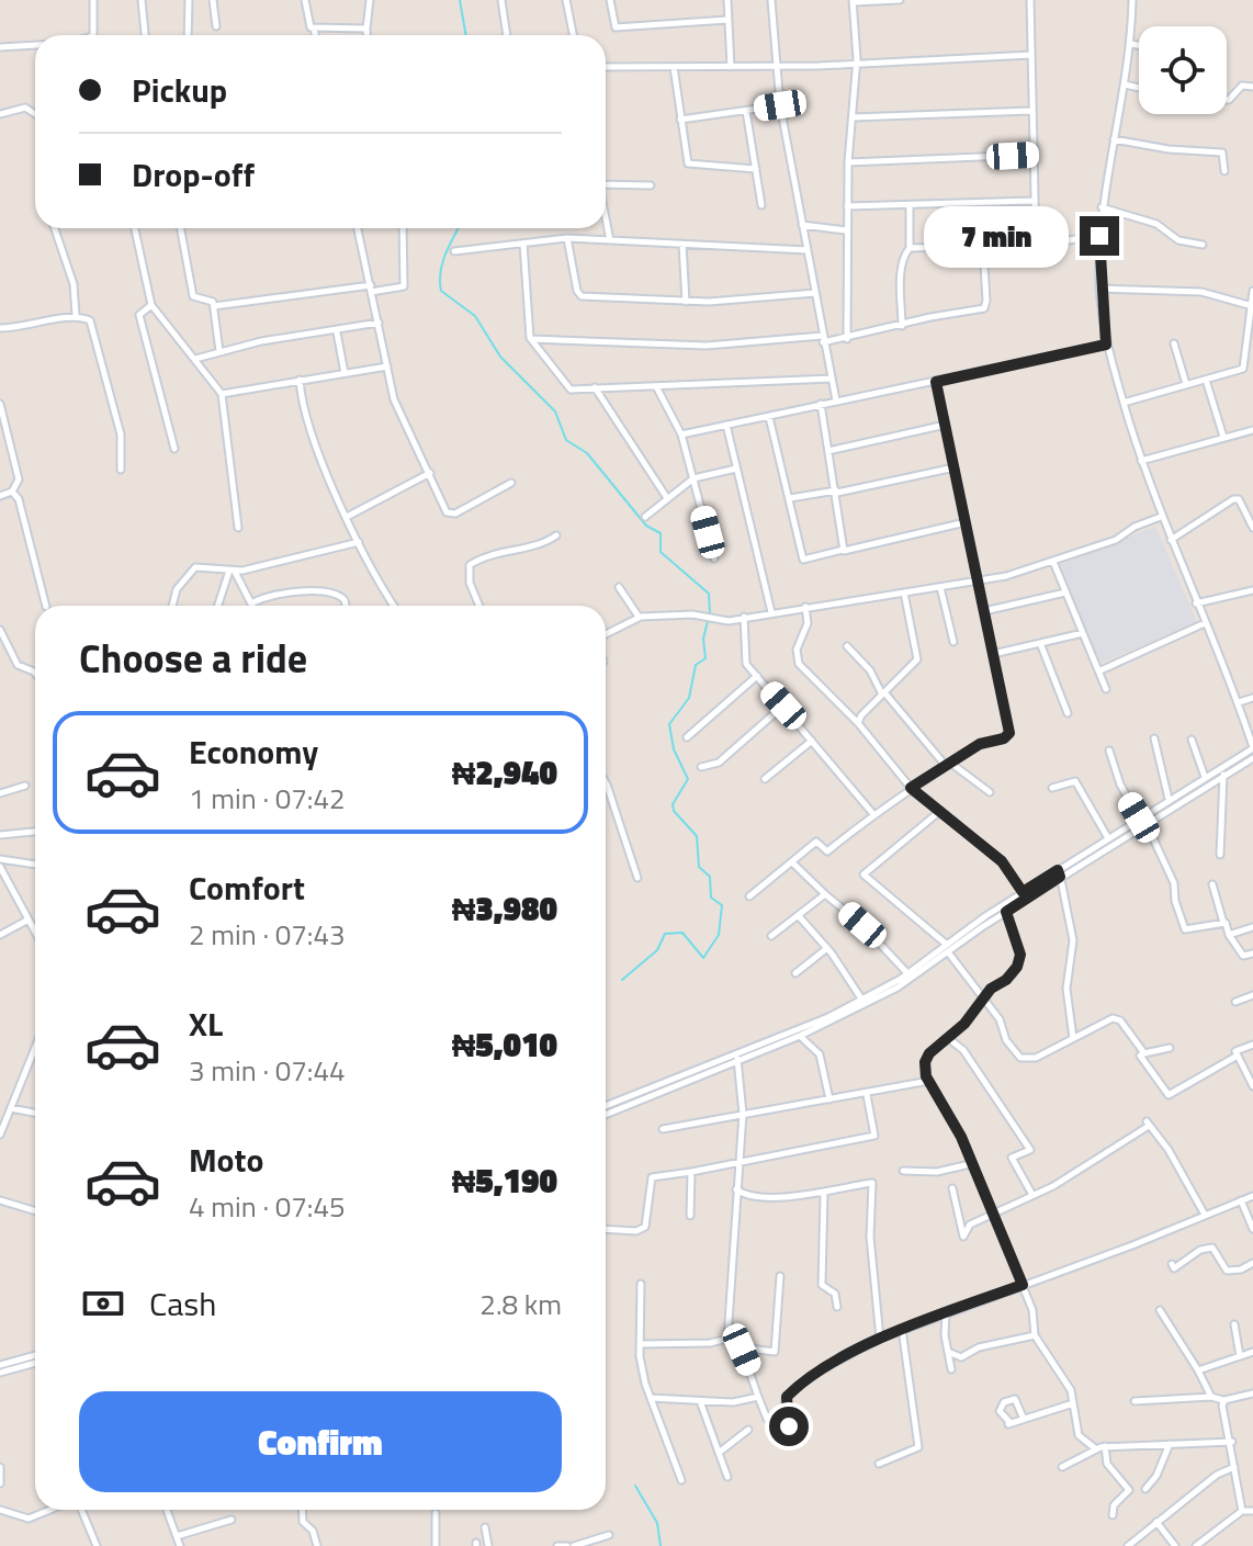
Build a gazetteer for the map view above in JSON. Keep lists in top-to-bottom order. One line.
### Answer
{"page":{"banner":["Pickup","Drop-off"],"bubble":"7 min","heading":"Choose a ride","list":[{"name":"Economy","note":"1 min · 07:42","value":"₦2,940"},{"name":"Comfort","note":"2 min · 07:43","value":"₦3,980"},{"name":"XL","note":"3 min · 07:44","value":"₦5,010"},{"name":"Moto","note":"4 min · 07:45","value":"₦5,190"}],"pay":["Cash","2.8 km"],"buttons":"Confirm"}}
